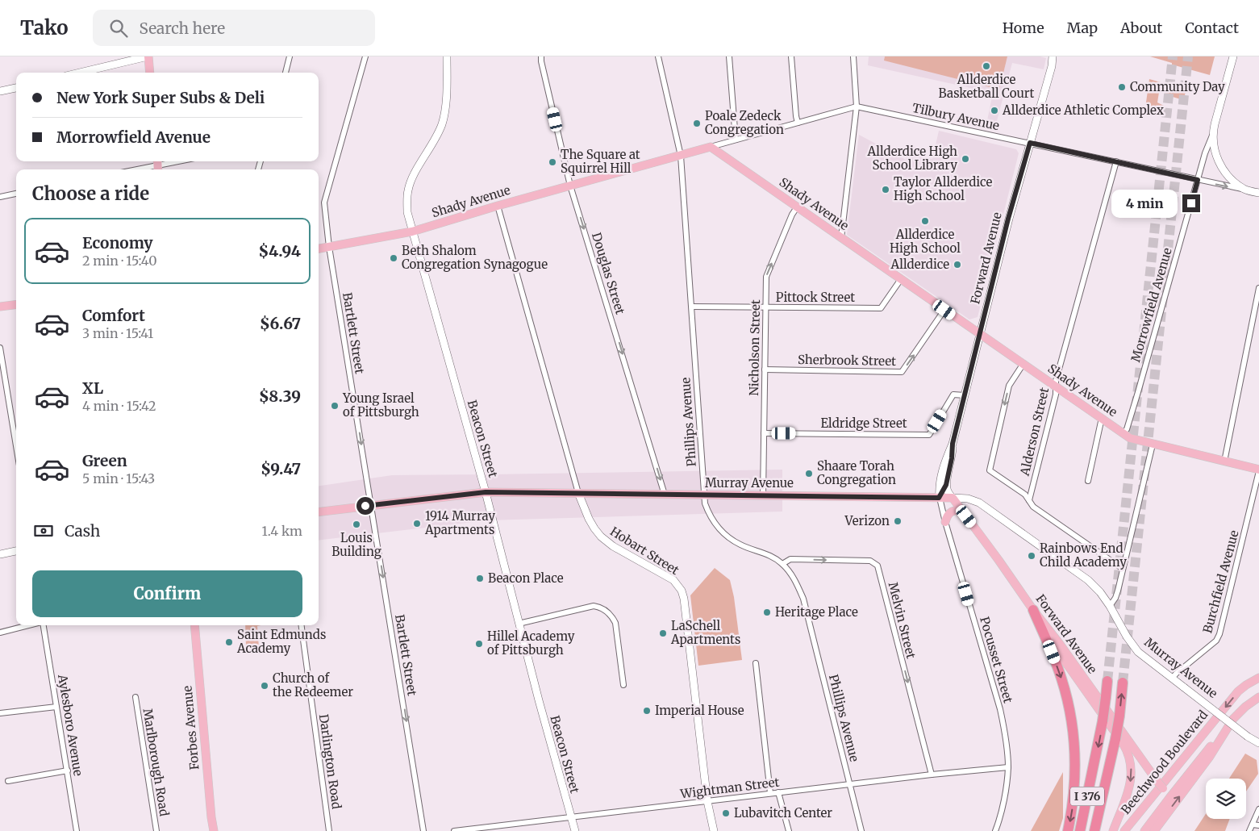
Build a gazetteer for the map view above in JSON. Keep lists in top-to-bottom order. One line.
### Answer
{"streets":{"highway":["I 376"],"main road":["Shady Avenue","Forward Avenue","Beacon Street","Murray Avenue","Hobart Street","Forbes Avenue","Beechwood Boulevard"],"street":["Tilbury Avenue","Douglas Street","Pittock Street","Morrowfield Avenue","Bartlett Street","Nicholson Street","Sherbrook Street","Phillips Avenue","Eldridge Street","Alderson Street","Burchfield Avenue","Melvin Street","Pocusset Street","Aylesboro Avenue","Darlington Road","Marlborough Road","Wightman Street"]},"crossings":[["Tilbury Avenue","Shady Avenue"],["Tilbury Avenue","Forward Avenue"],["Tilbury Avenue","Morrowfield Avenue"],["Tilbury Avenue","Alderson Street"],["Shady Avenue","Forward Avenue"],["Shady Avenue","Douglas Street"],["Shady Avenue","Pittock Street"],["Shady Avenue","Morrowfield Avenue"],["Shady Avenue","Bartlett Street"],["Shady Avenue","Nicholson Street"],["Shady Avenue","Sherbrook Street"],["Shady Avenue","Phillips Avenue"],["Shady Avenue","Alderson Street"],["Shady Avenue","Beacon Street"],["Shady Avenue","Hobart Street"],["Shady Avenue","Burchfield Avenue"],["Forward Avenue","Eldridge Street"],["Forward Avenue","Murray Avenue"],["Forward Avenue","Pocusset Street"],["Douglas Street","Murray Avenue"],["Pittock Street","Nicholson Street"],["Pittock Street","Phillips Avenue"],["Bartlett Street","Murray Avenue"],["Nicholson Street","Sherbrook Street"],["Nicholson Street","Eldridge Street"],["Nicholson Street","Murray Avenue"],["Phillips Avenue","Murray Avenue"],["Phillips Avenue","Melvin Street"],["Phillips Avenue","Wightman Street"],["Beacon Street","Murray Avenue"],["Beacon Street","Wightman Street"],["Murray Avenue","Hobart Street"],["Murray Avenue","Burchfield Avenue"],["Murray Avenue","Pocusset Street"],["Hobart Street","Wightman Street"],["Melvin Street","Wightman Street"],["Pocusset Street","Wightman Street"]],"one_way":["Douglas Street","Bartlett Street","Nicholson Street","Sherbrook Street","Melvin Street"],"places":["Allderdice Basketball Court","Community Day","Allderdice Athletic Complex","Poale Zedeck Congregation","Allderdice High School Library","The Square at Squirrel Hill","Taylor Allderdice High School","Allderdice High School","Beth Shalom Congregation Synagogue","Allderdice","Young Israel of Pittsburgh","Shaare Torah Congregation","Verizon","1914 Murray Apartments","Louis Building","Rainbows End Child Academy","Beacon Place","Heritage Place","LaSchell Apartments","Saint Edmunds Academy","Hillel Academy of Pittsburgh","Church of the Redeemer","Imperial House","Lubavitch Center"],"page":{"header":"Tako","search":"Search here","nav":["Home","Map","About","Contact"],"banner":["New York Super Subs & Deli","Morrowfield Avenue"],"heading":"Choose a ride","bubble":"4 min","list":[{"name":"Economy","note":"2 min · 15:40","value":"$4.94"},{"name":"Comfort","note":"3 min · 15:41","value":"$6.67"},{"name":"XL","note":"4 min · 15:42","value":"$8.39"},{"name":"Green","note":"5 min · 15:43","value":"$9.47"}],"pay":["Cash","1.4 km"],"buttons":"Confirm"}}
